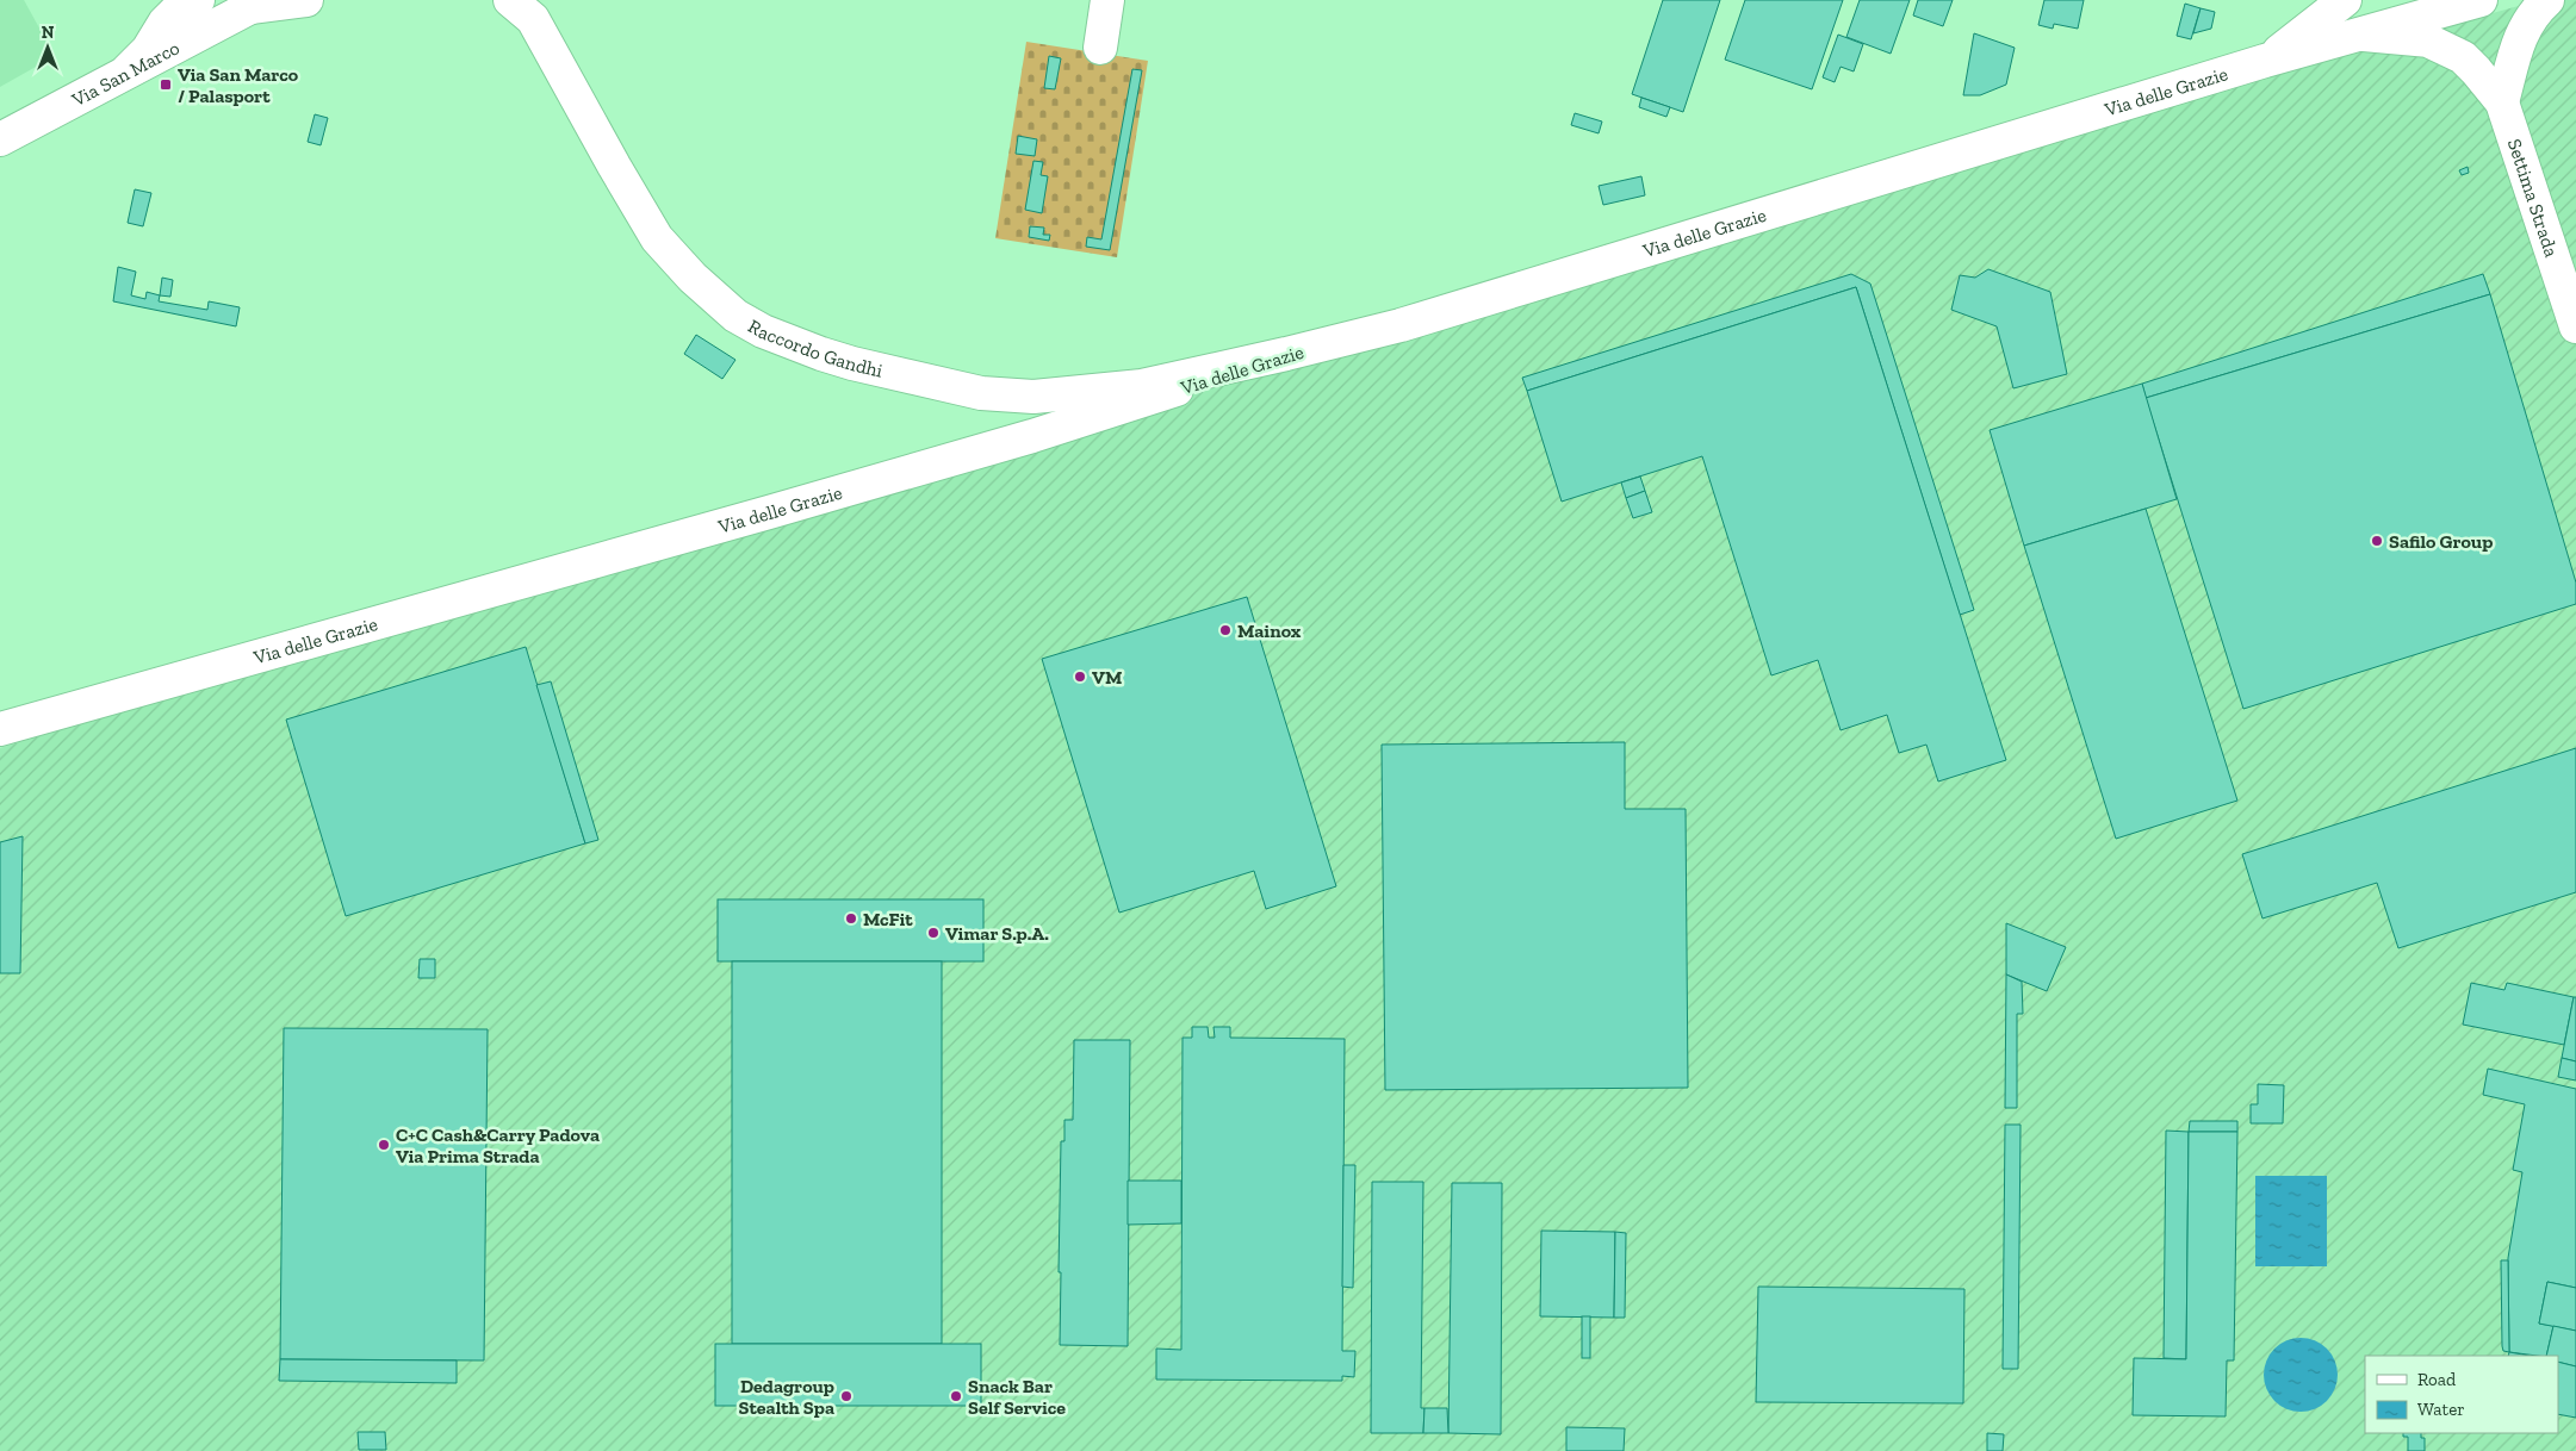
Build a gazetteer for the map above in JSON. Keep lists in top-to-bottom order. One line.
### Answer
{"streets":{"main road":["Via San Marco","Via delle Grazie","Settima Strada","Raccordo Gandhi"]},"crossings":[["Via delle Grazie","Settima Strada"],["Via delle Grazie","Raccordo Gandhi"]],"places":{"transit":["Via San Marco / Palasport"],"other":["Safilo Group","Mainox","VM","McFit","Vimar S.p.A.","C+C Cash&Carry Padova Via Prima Strada","Dedagroup Stealth Spa","Snack Bar Self Service"]},"legend":["Road","Water"],"north":"top"}
